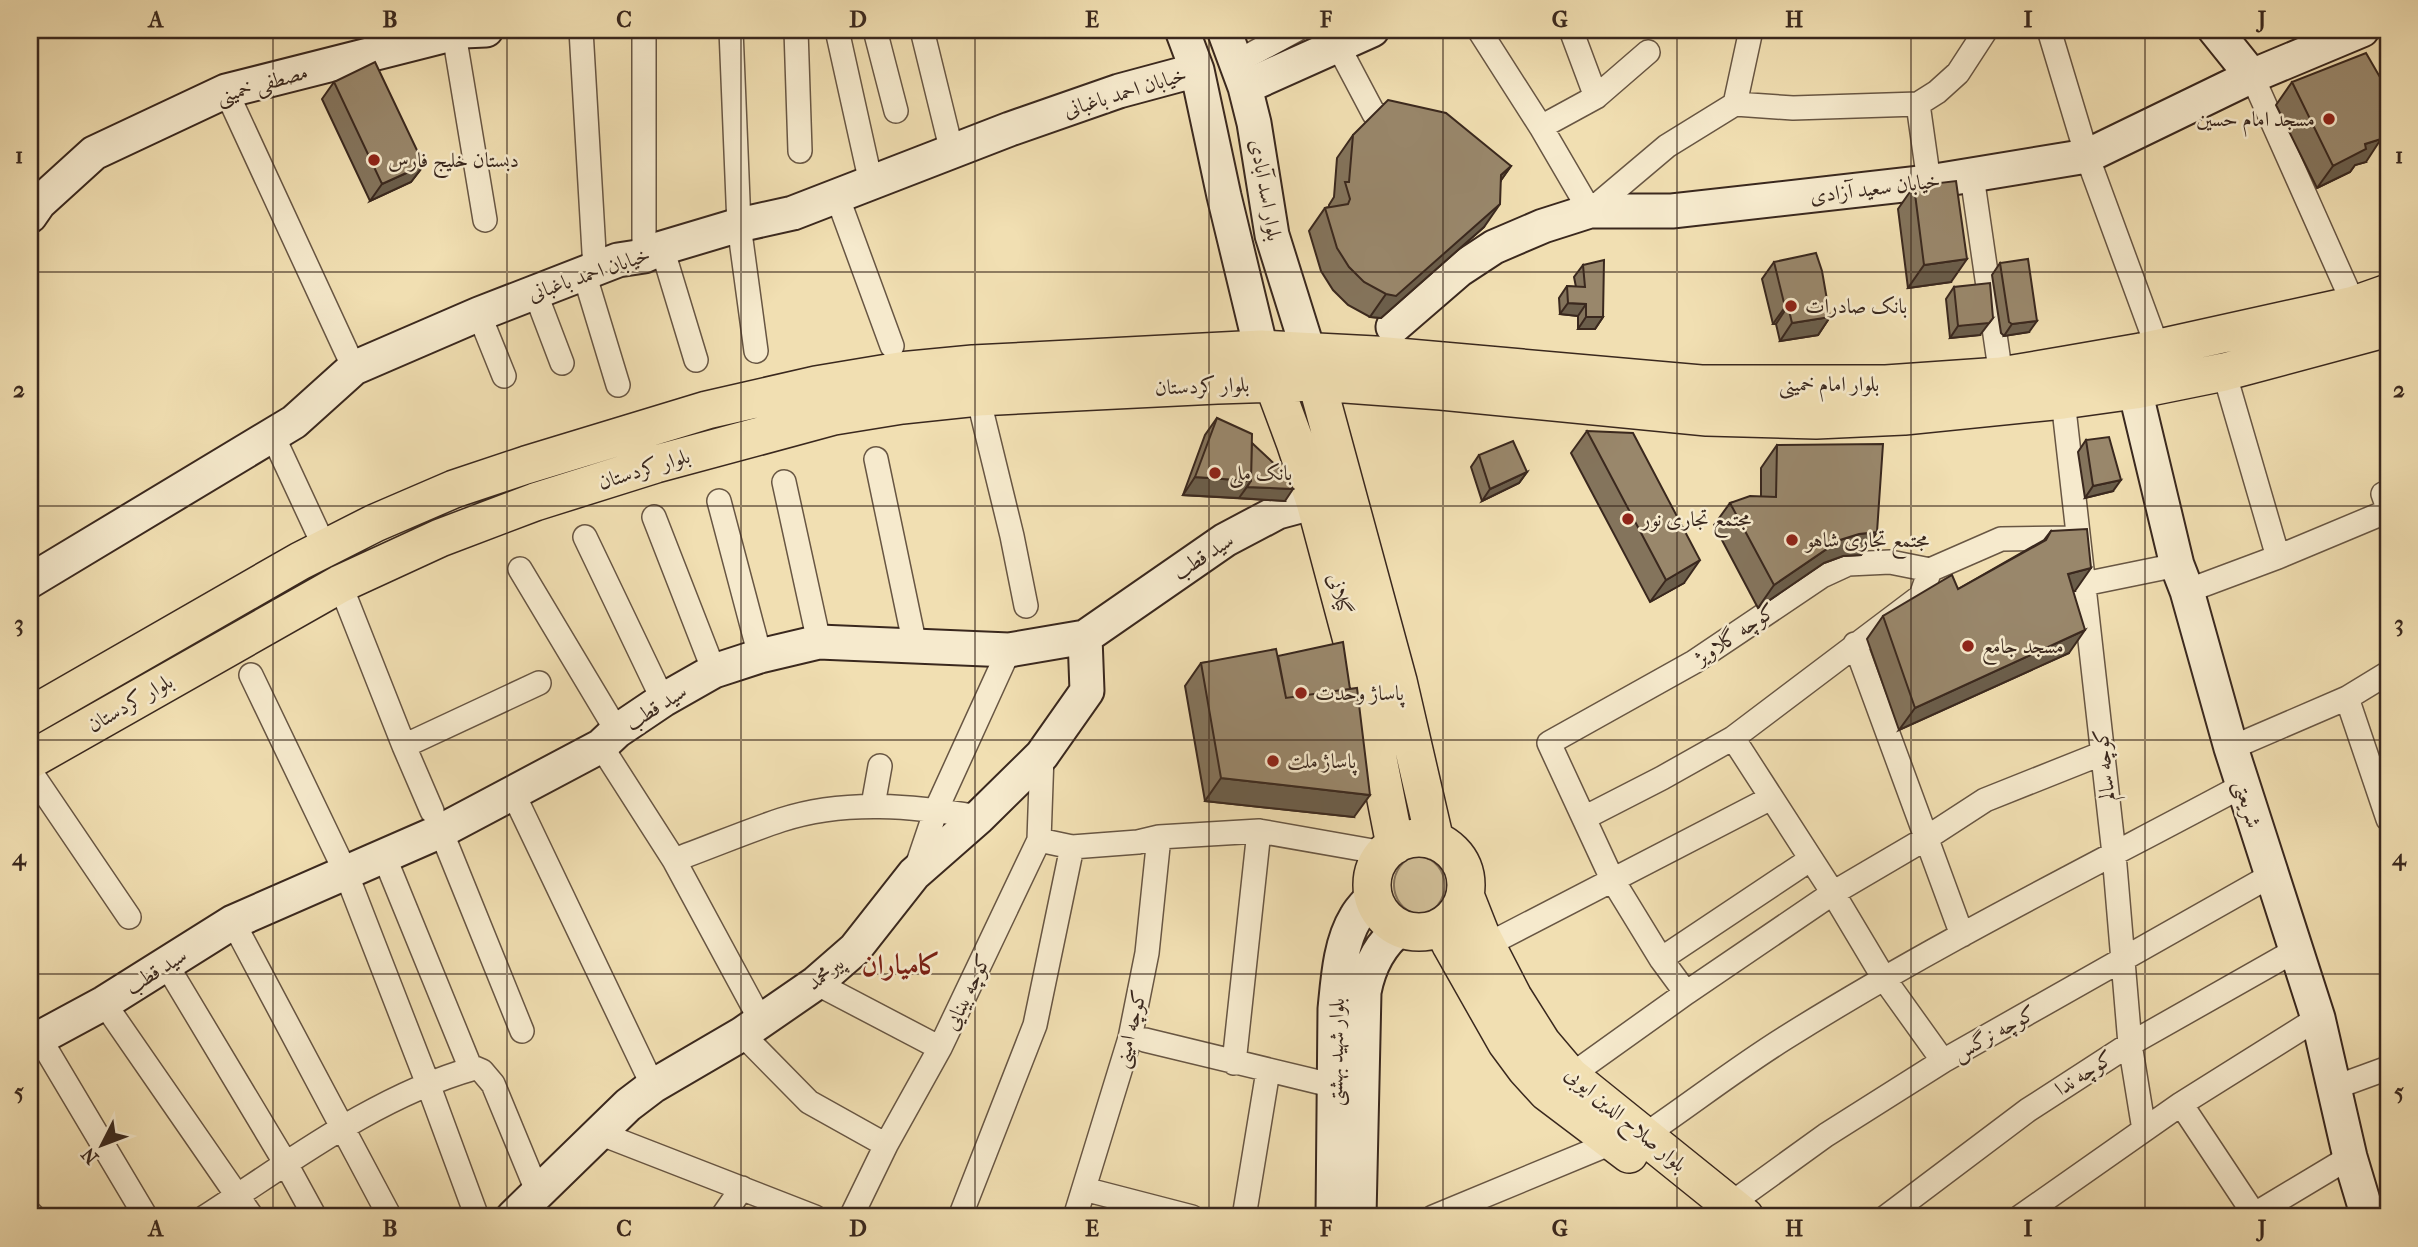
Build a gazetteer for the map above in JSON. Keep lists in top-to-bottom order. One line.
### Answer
{"streets":{"main road":["بلوار امام خمینی","بلوار کردستان","گیلانی","بلوار صلاح الدین ایوبی"],"street":["مصطفی خمینی","خیابان احمد باغبانی","خیابان سعید آزادی","بلوار اسد آبادی","سید قطب","کوچه گلاویژ","کوچه سالم","شریعتی","پیرمحمد","کوچه بینایی","کوچه امینی","کوچه نرگس","بلوار شهید بهشتی","کوچه ندا"]},"crossings":[["خیابان احمد باغبانی","بلوار اسد آبادی"],["بلوار اسد آبادی","بلوار امام خمینی"],["بلوار اسد آبادی","بلوار کردستان"],["بلوار اسد آبادی","گیلانی"],["بلوار امام خمینی","بلوار کردستان"],["بلوار امام خمینی","گیلانی"],["بلوار امام خمینی","کوچه سالم"],["بلوار امام خمینی","شریعتی"],["بلوار کردستان","گیلانی"],["سید قطب","گیلانی"],["سید قطب","پیرمحمد"],["گیلانی","بلوار شهید بهشتی"],["گیلانی","بلوار صلاح الدین ایوبی"],["کوچه سالم","کوچه نرگس"],["کوچه سالم","کوچه ندا"],["شریعتی","کوچه نرگس"],["شریعتی","کوچه ندا"],["پیرمحمد","کوچه بینایی"],["کوچه نرگس","بلوار صلاح الدین ایوبی"],["بلوار شهید بهشتی","بلوار صلاح الدین ایوبی"]],"districts":["کامیاران"],"places":["مسجد امام حسین","دبستان خلیج فارس","بانک صادرات","بانک ملی","مجتمع تجاری نور","مجتمع تجاری شاهو","مسجد جامع","پاساژ وحدت","پاساژ ملت"],"north":"bottom left","grid":{"columns":["A","B","C","D","E","F","G","H","I","J"],"rows":["1","2","3","4","5"]}}
